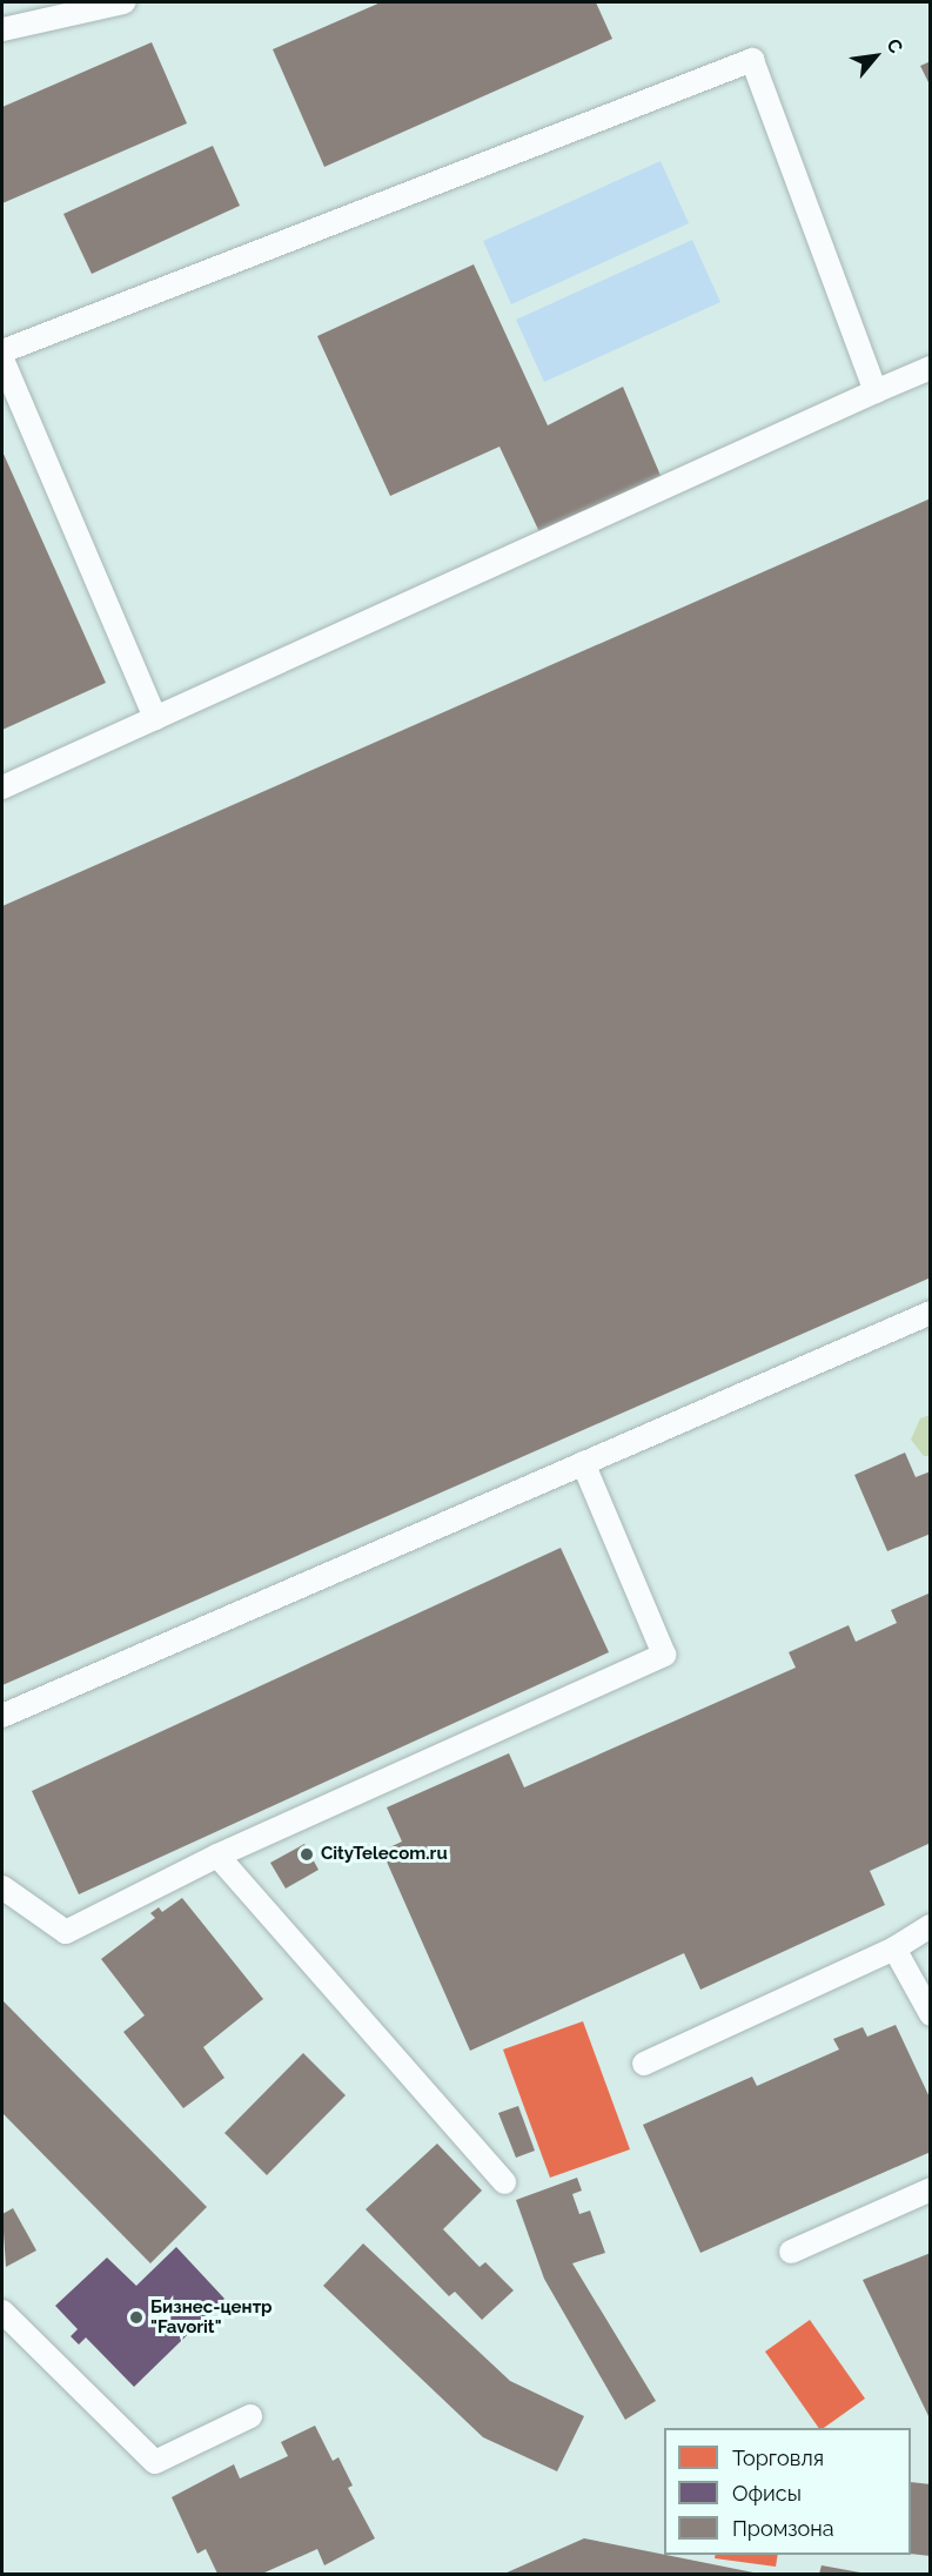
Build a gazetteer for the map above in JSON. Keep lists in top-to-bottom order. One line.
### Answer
{"places":["CityTelecom.ru","Бизнес-центр \"Favorit\""],"legend":["Торговля","Офисы","Промзона"],"north":"top right"}
